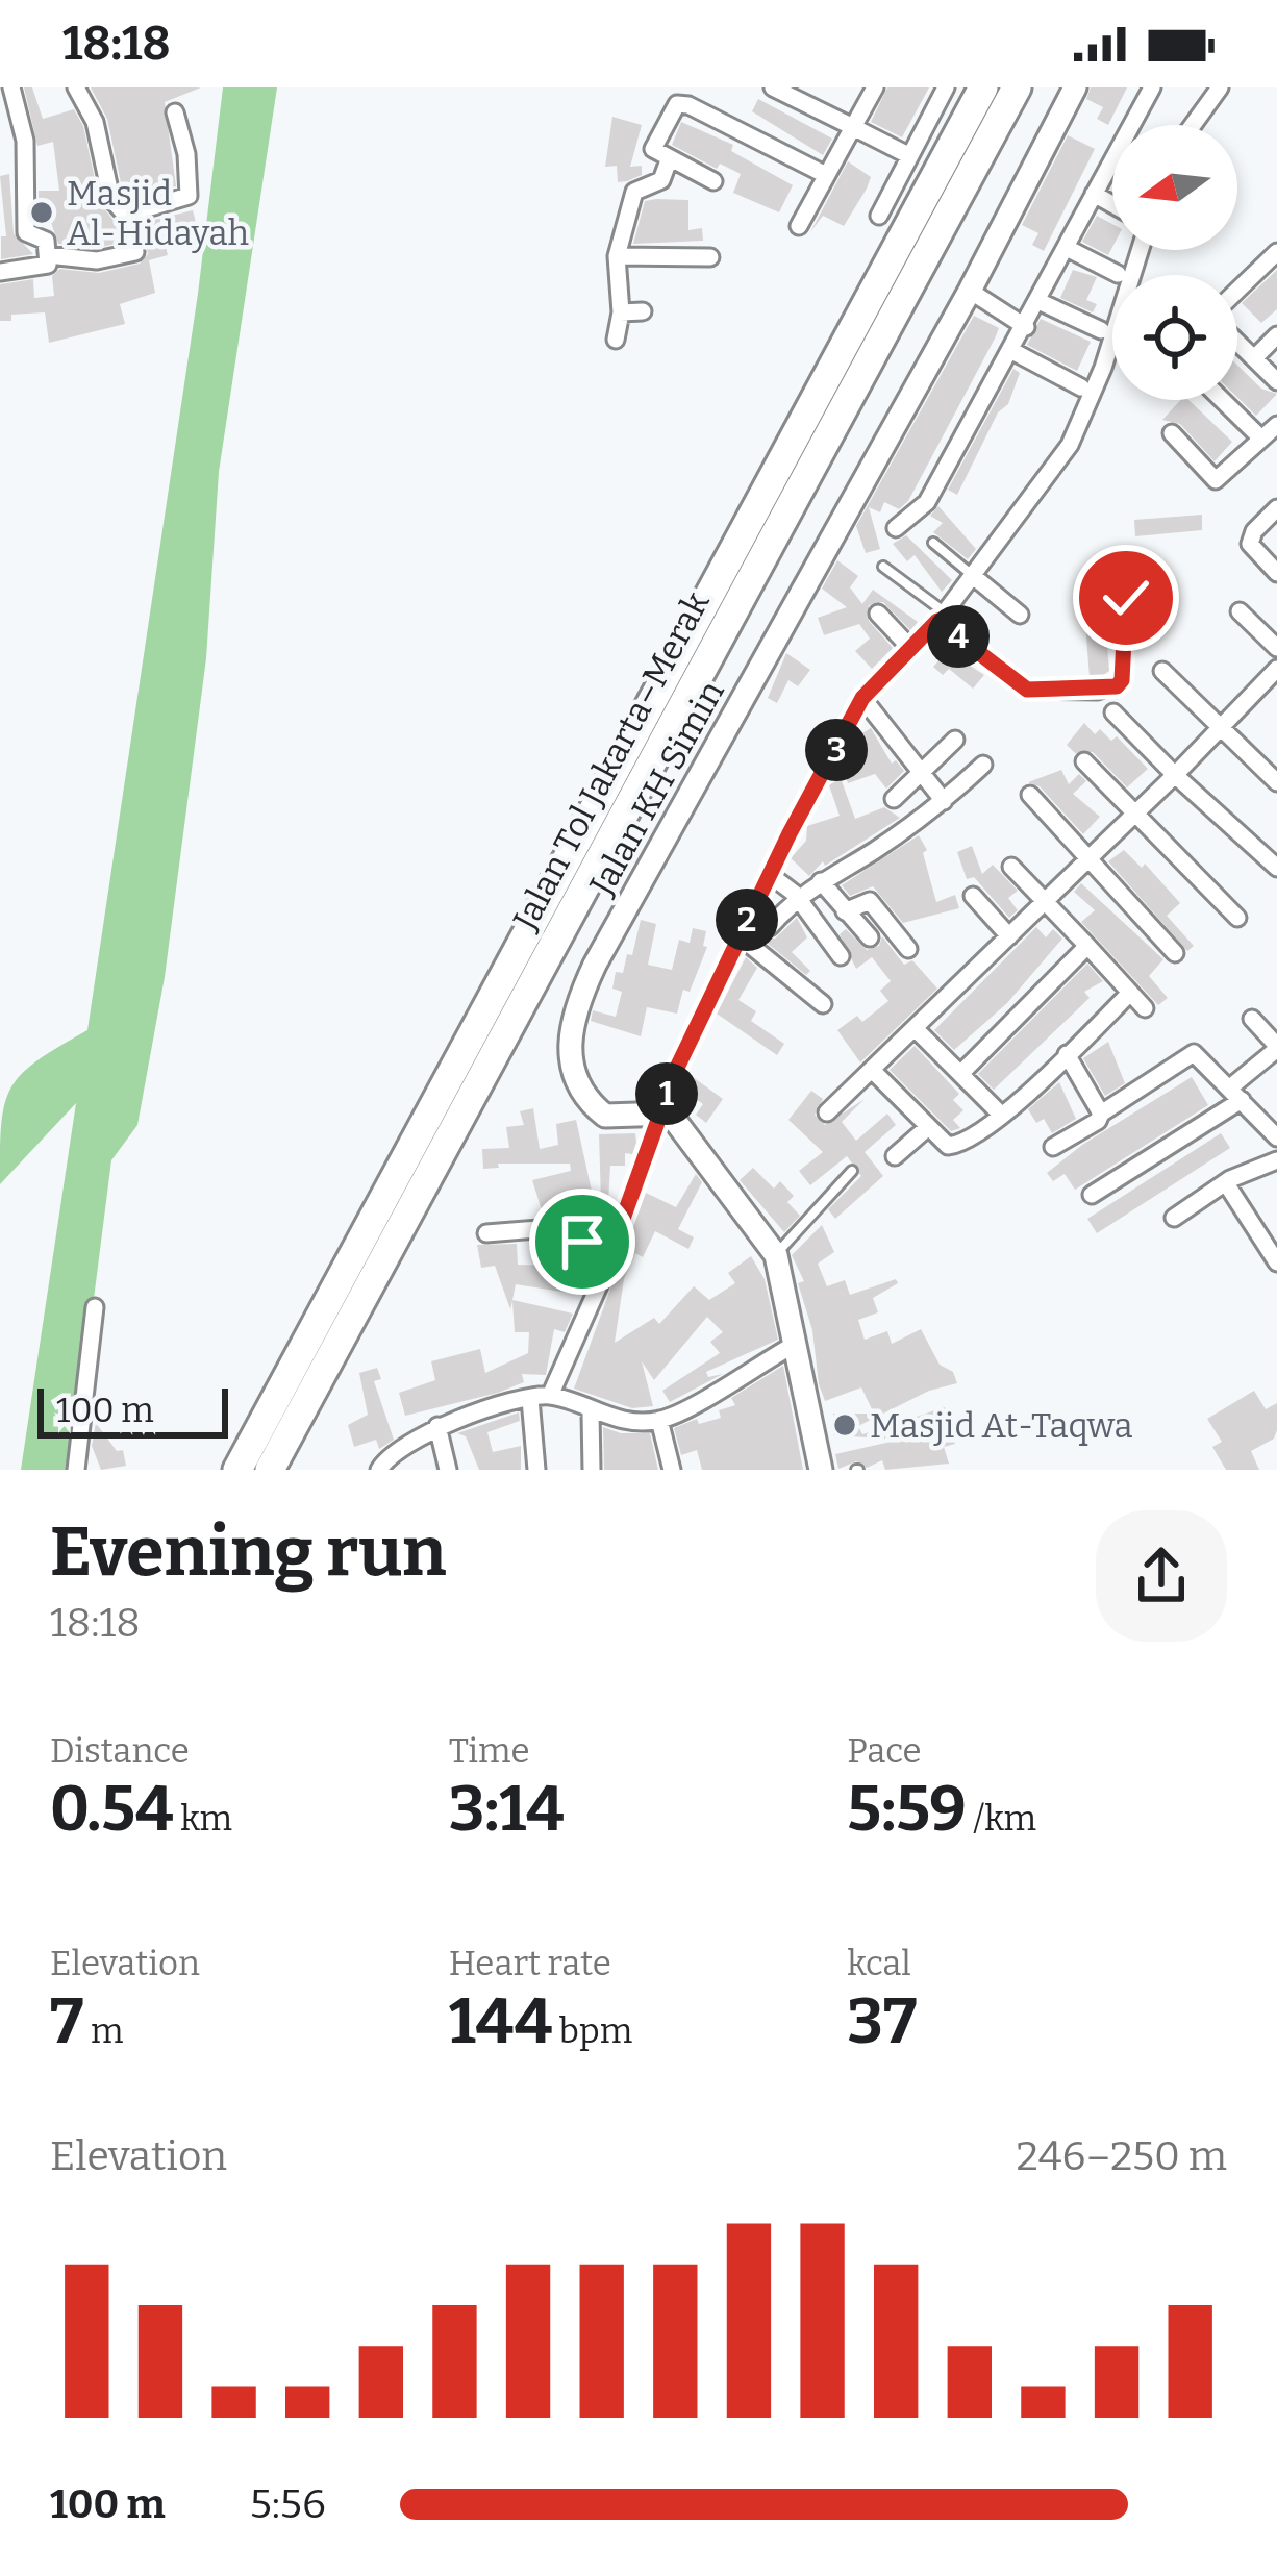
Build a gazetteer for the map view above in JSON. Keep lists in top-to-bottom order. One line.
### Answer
{"streets":{"highway":["Jalan Tol Jakarta–Merak"],"street":["Jalan KH Simin"]},"places":["Masjid Al-Hidayah","Masjid At-Taqwa"],"scale_bar":"100 m","north":"left","page":{"status":"18:18","pins":["4","3","2","1"],"scale":"100 m","heading":["Evening run","18:18"],"stats":[["Distance","0.54 km"],["Time","3:14"],["Pace","5:59 /km"],["Elevation","7 m"],["Heart rate","144 bpm"],["kcal","37"]],"chart":["Elevation","246–250 m"],"list":[{"name":"100 m","note":"5:56"}]}}
